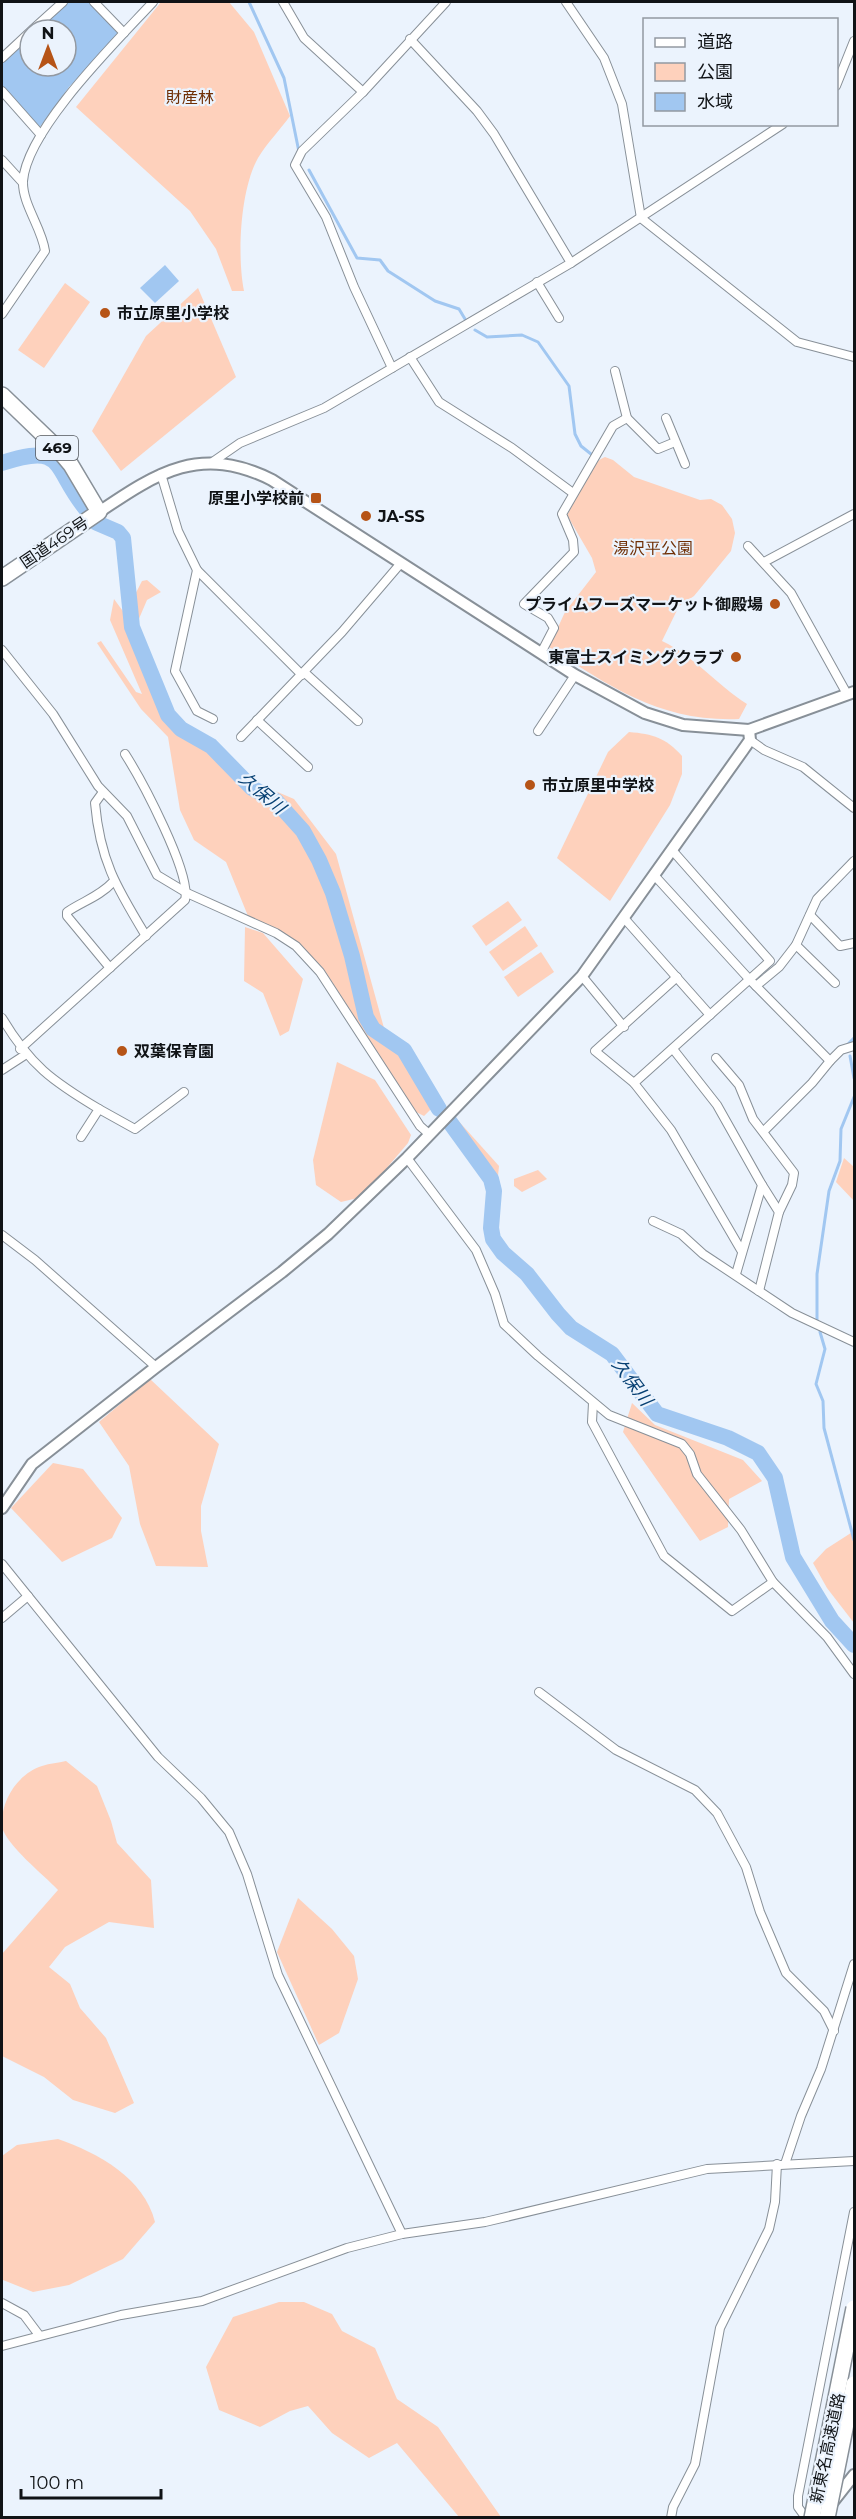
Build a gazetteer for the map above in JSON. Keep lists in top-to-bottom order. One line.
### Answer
{"streets":{"highway":["469","国道469号","新東名高速道路"]},"water":["久保川"],"parks":["財産林","湯沢平公園"],"places":{"other":["市立原里小学校","JA-SS","プライムフーズマーケット御殿場","東富士スイミングクラブ","市立原里中学校","双葉保育園"],"transit":["原里小学校前"]},"legend":["道路","公園","水域"],"scale_bar":"100 m","north":"top"}
